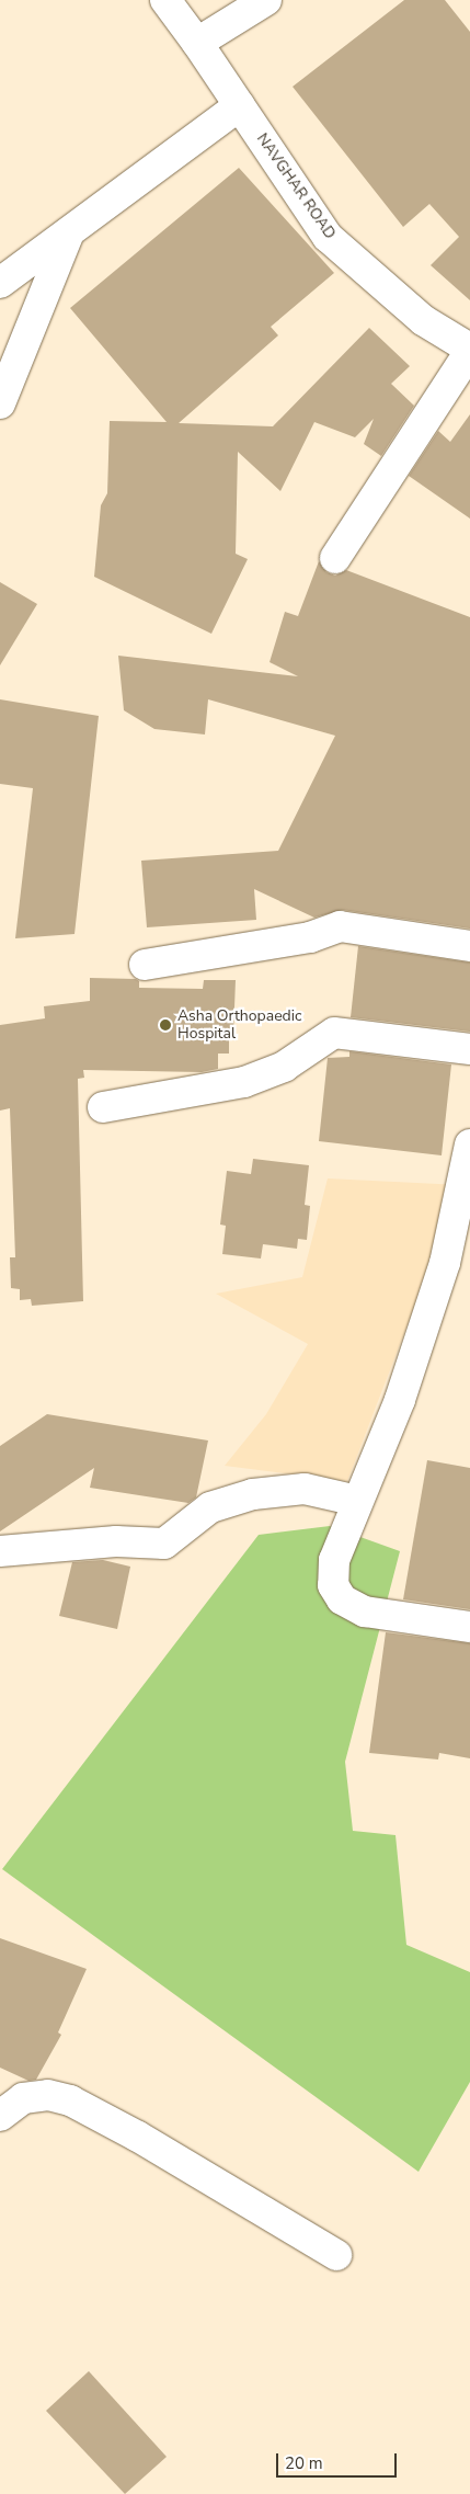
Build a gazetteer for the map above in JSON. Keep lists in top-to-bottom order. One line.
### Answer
{"streets":{"street":["NAVGHAR ROAD"]},"places":["Asha Orthopaedic Hospital"],"scale_bar":"20 m"}
